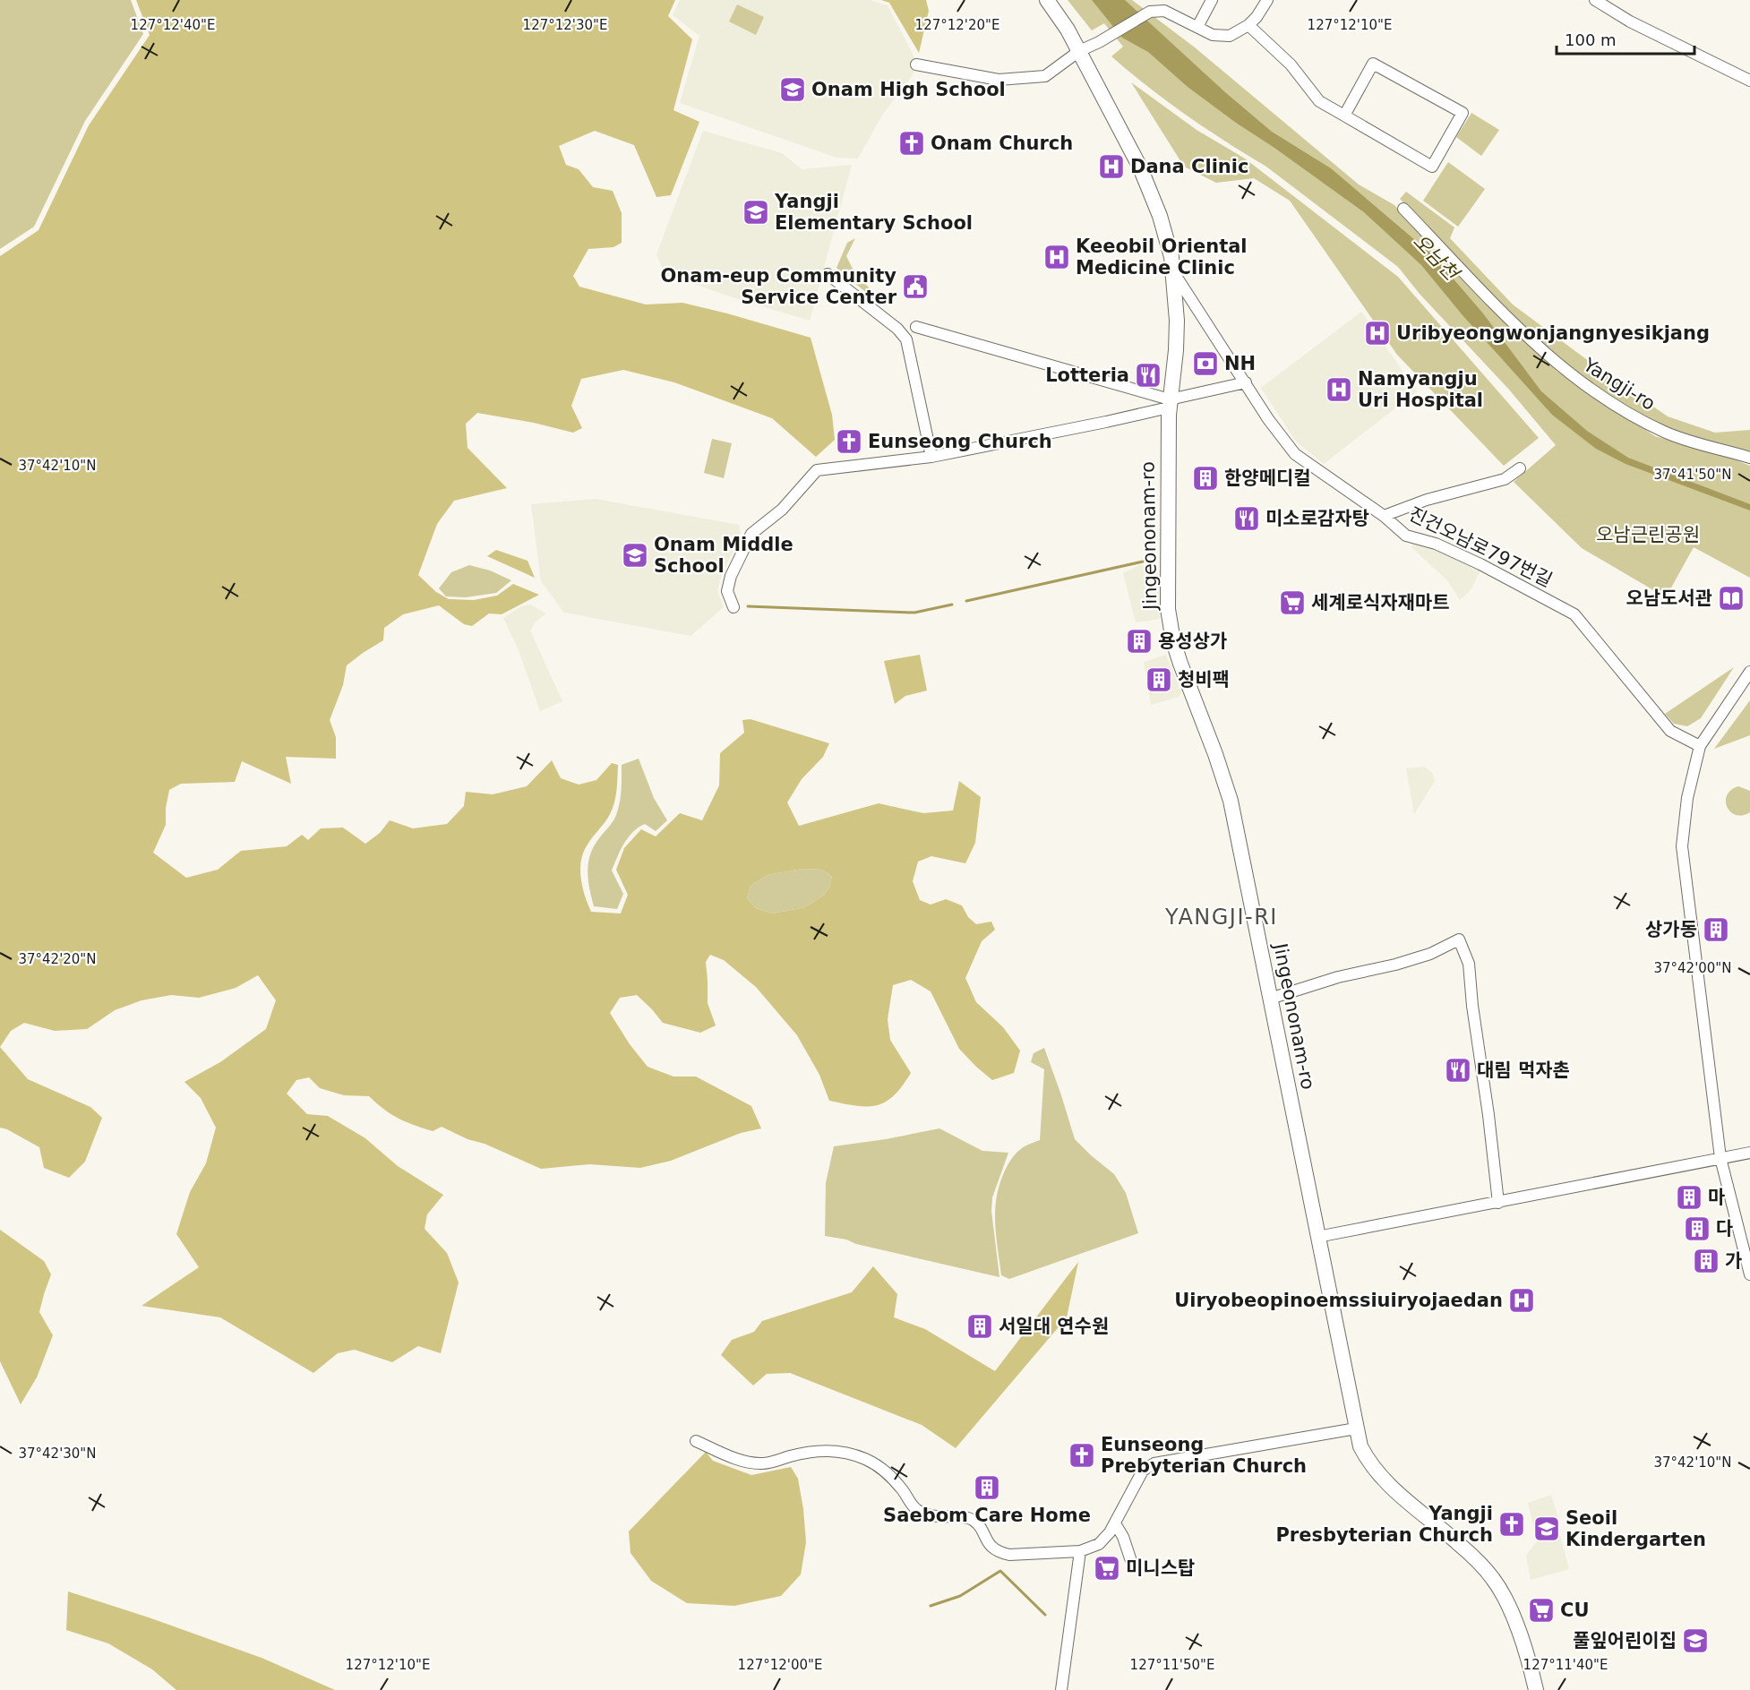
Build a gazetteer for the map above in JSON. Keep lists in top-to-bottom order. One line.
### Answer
{"streets":{"main road":["Jingeononam-ro"],"street":["Yangji-ro","진건오남로797번길"]},"crossings":[["Jingeononam-ro","진건오남로797번길"]],"districts":["YANGJI-RI"],"water":["오남천"],"parks":["오남근린공원"],"places":{"school or university":["Onam High School","Yangji Elementary School","Onam Middle School","Seoil Kindergarten","풀잎어린이집"],"church":["Onam Church","Eunseong Church","Eunseong Prebyterian Church","Yangji Presbyterian Church"],"hospital":["Dana Clinic","Keeobil Oriental Medicine Clinic","Uribyeongwonjangnyesikjang","Namyangju Uri Hospital","Uiryobeopinoemssiuiryojaedan"],"public building":["Onam-eup Community Service Center"],"bank":["NH"],"restaurant":["Lotteria","미소로감자탕","대림 먹자촌"],"building":["한양메디컬","용성상가","청비팩","상가동","마","다","가","서일대 연수원","Saebom Care Home"],"library":["오남도서관"],"supermarket":["세계로식자재마트","미니스탑","CU"]},"scale_bar":"100 m","coordinates":["127°12'40\"E","127°12'30\"E","127°12'10\"E","127°12'20\"E","37°42'10\"N","37°41'50\"N","37°42'20\"N","37°42'00\"N","37°42'30\"N","127°12'00\"E","127°11'50\"E","127°11'40\"E"]}
